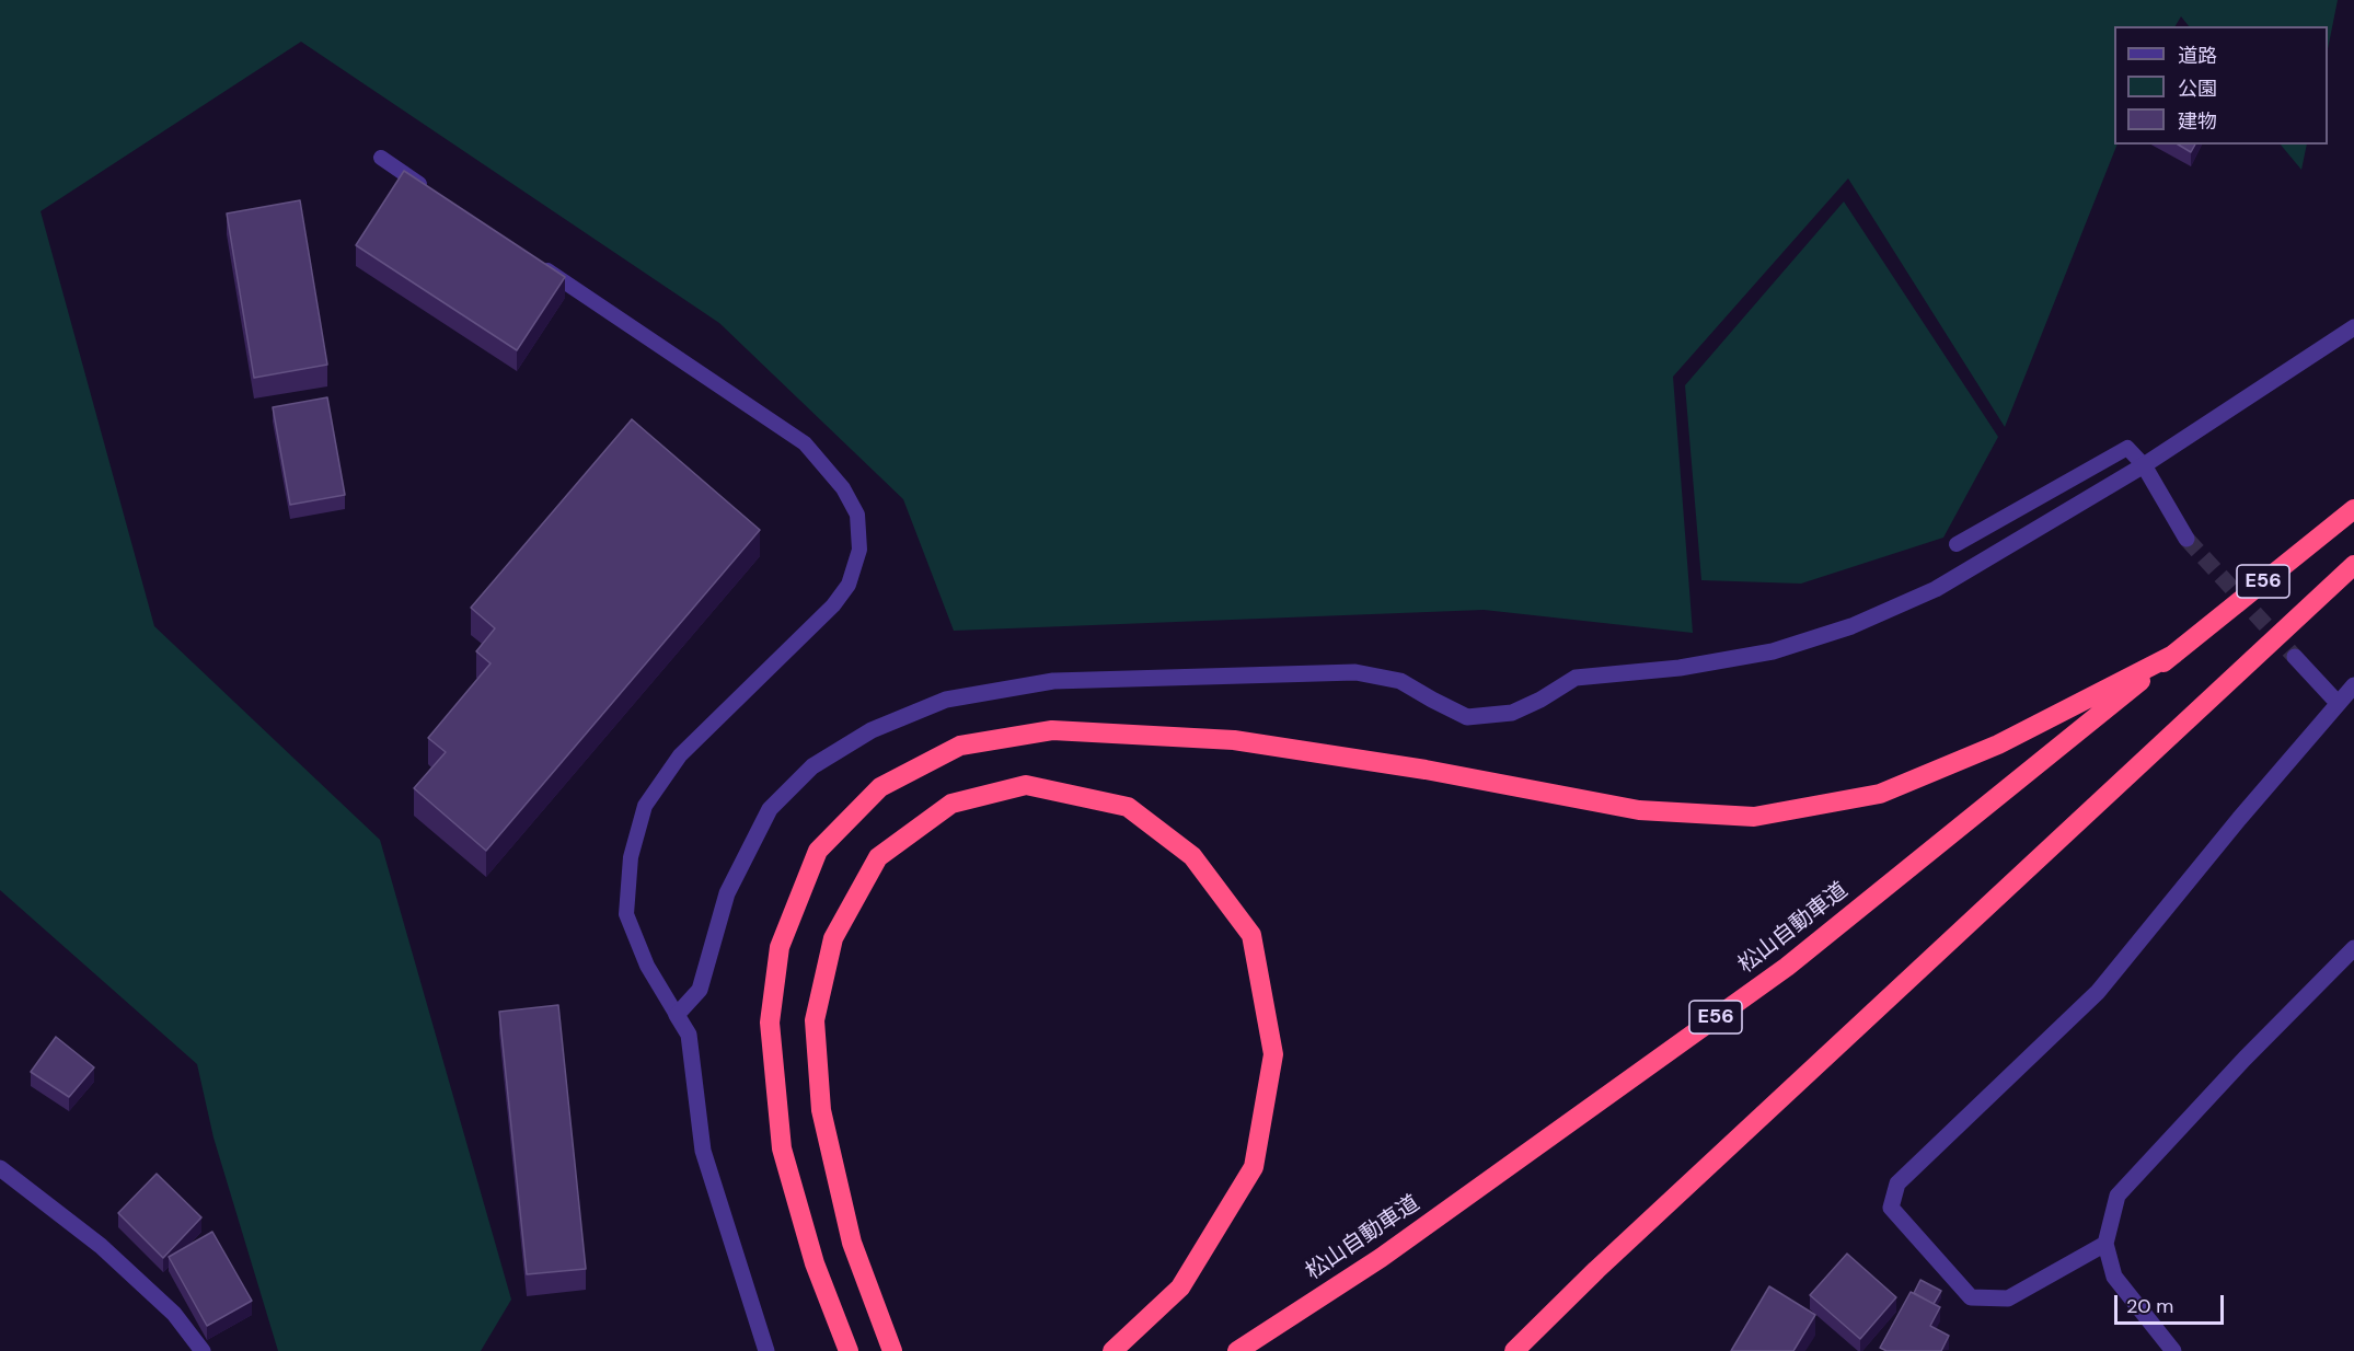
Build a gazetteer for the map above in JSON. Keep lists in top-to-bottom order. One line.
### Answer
{"streets":{"highway":["E56","松山自動車道"]},"legend":["道路","公園","建物"],"scale_bar":"20 m"}
